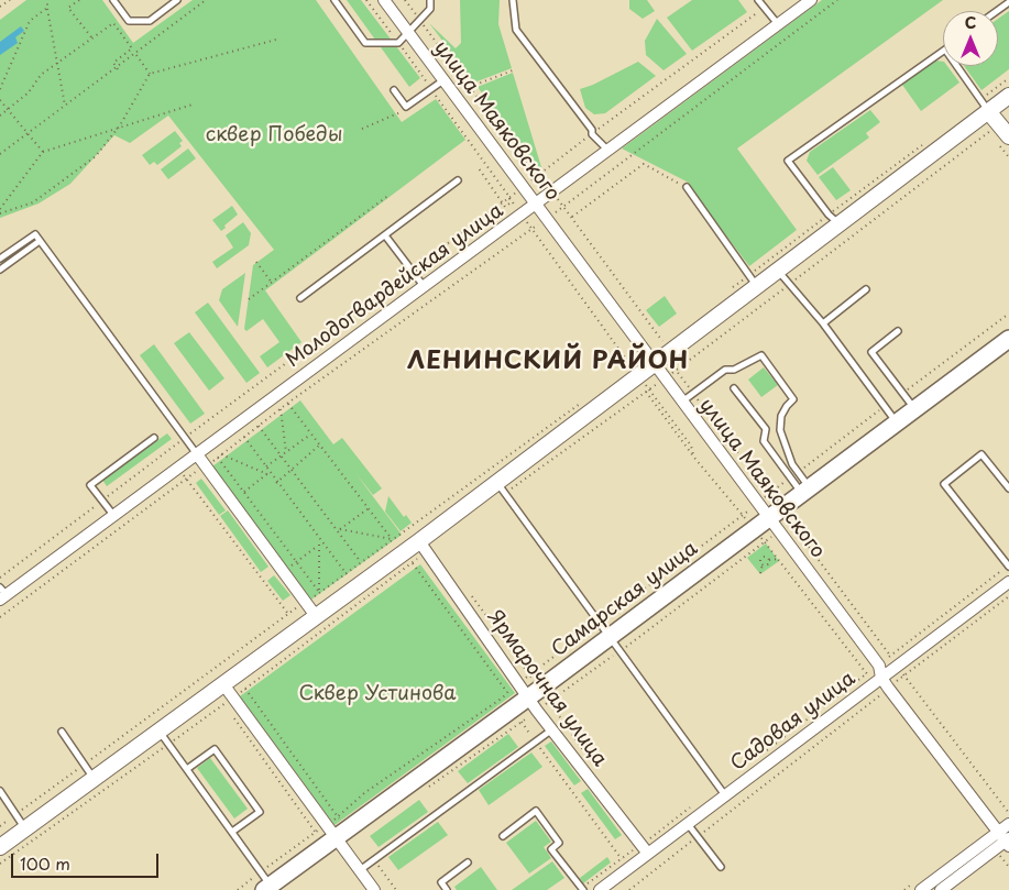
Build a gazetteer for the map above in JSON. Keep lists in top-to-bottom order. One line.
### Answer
{"streets":{"main road":["Самарская улица"],"street":["улица Маяковского","Молодогвардейская улица","Ярмарочная улица","Садовая улица"]},"crossings":[["улица Маяковского","Молодогвардейская улица"],["улица Маяковского","Самарская улица"],["улица Маяковского","Садовая улица"],["Самарская улица","Ярмарочная улица"],["Ярмарочная улица","Садовая улица"]],"districts":["ЛЕНИНСКИЙ РАЙОН"],"parks":["сквер Победы","Сквер Устинова"],"scale_bar":"100 m","north":"top"}
